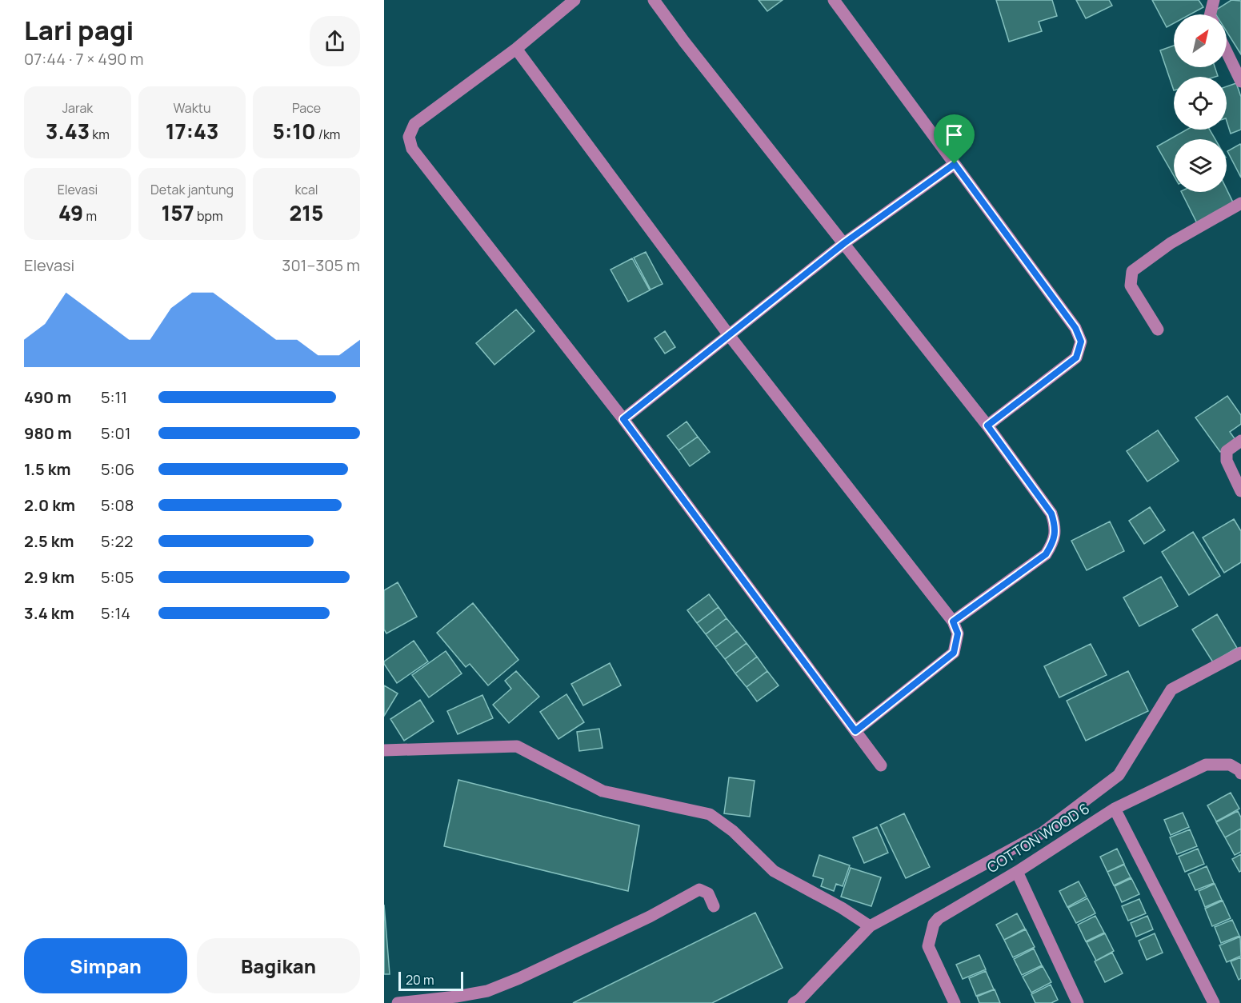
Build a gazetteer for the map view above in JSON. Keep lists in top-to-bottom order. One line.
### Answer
{"streets":{"street":["COTTON WOOD 6"]},"scale_bar":"20 m","north":"top right","page":{"heading":["Lari pagi","07:44 · 7 × 490 m"],"stats":[["Jarak","3.43 km"],["Waktu","17:43"],["Pace","5:10 /km"],["Elevasi","49 m"],["Detak jantung","157 bpm"],["kcal","215"]],"chart":["Elevasi","301–305 m"],"list":[{"name":"490 m","note":"5:11"},{"name":"980 m","note":"5:01"},{"name":"1.5 km","note":"5:06"},{"name":"2.0 km","note":"5:08"},{"name":"2.5 km","note":"5:22"},{"name":"2.9 km","note":"5:05"},{"name":"3.4 km","note":"5:14"}],"buttons":["Simpan","Bagikan"],"scale":"20 m"}}
